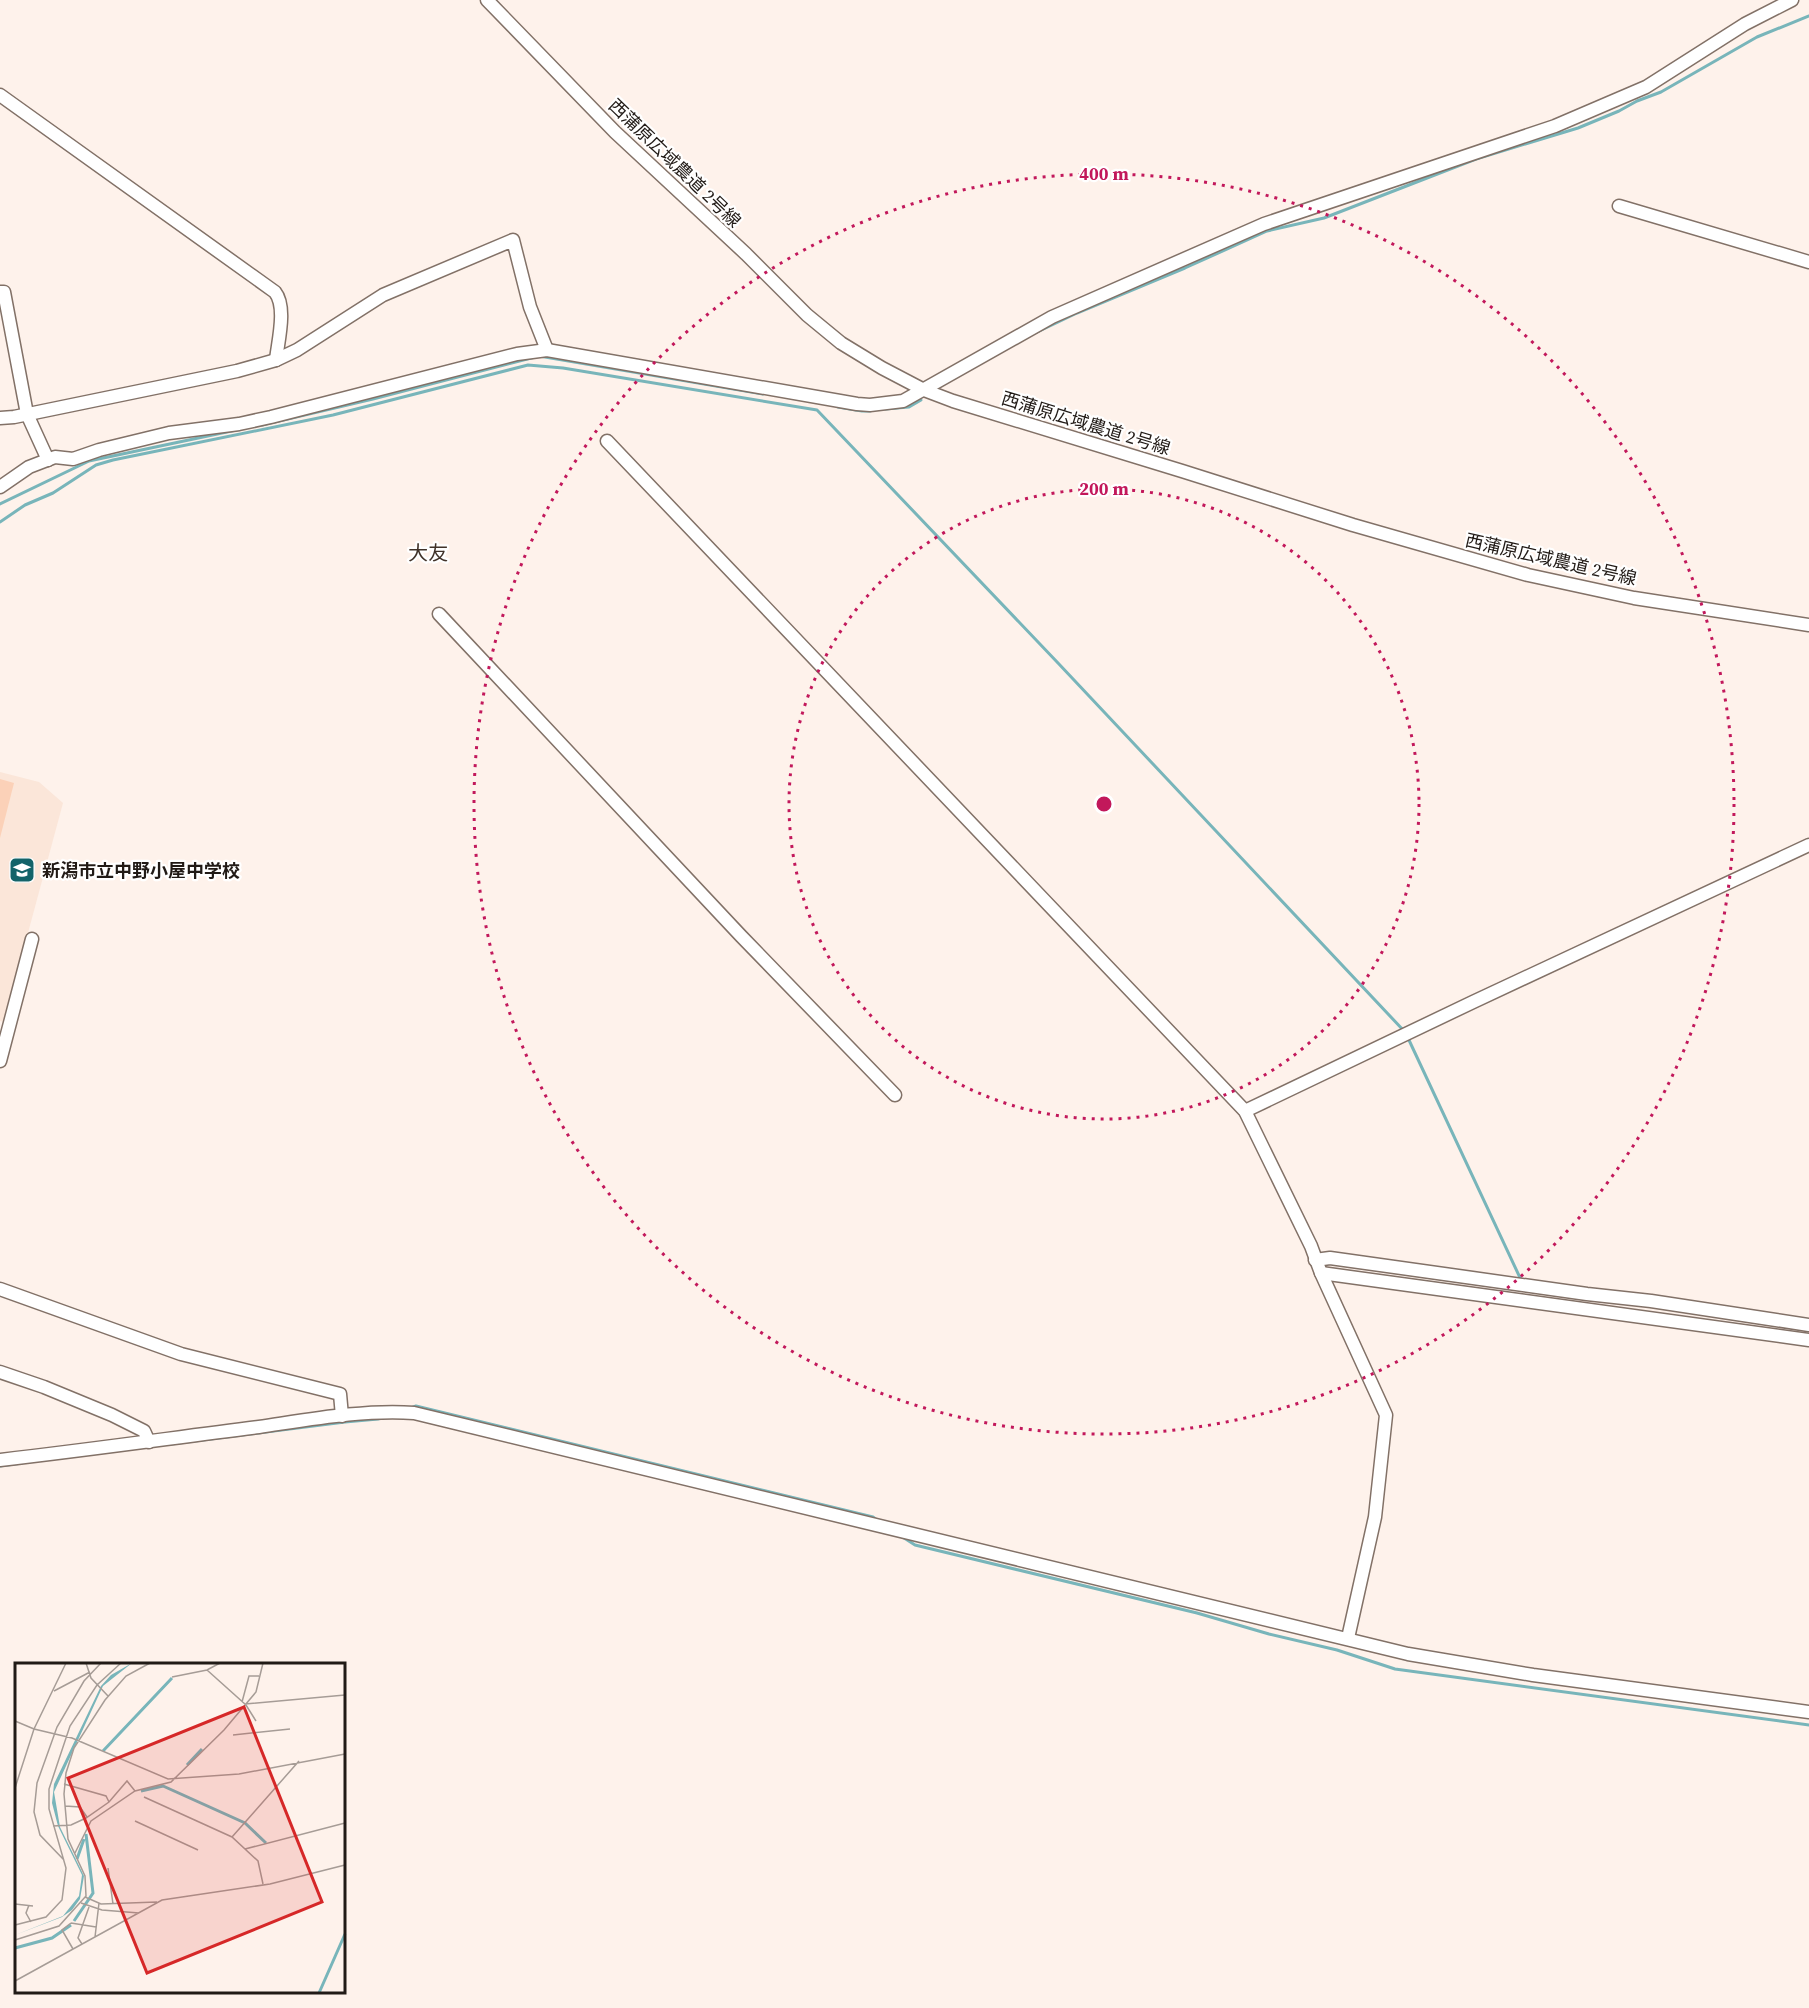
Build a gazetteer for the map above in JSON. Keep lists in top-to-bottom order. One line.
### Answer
{"streets":{"street":["西蒲原広域農道 2号線"]},"districts":["大友"],"places":{"school or university":["新潟市立中野小屋中学校"]},"rings":["400 m","200 m"]}
